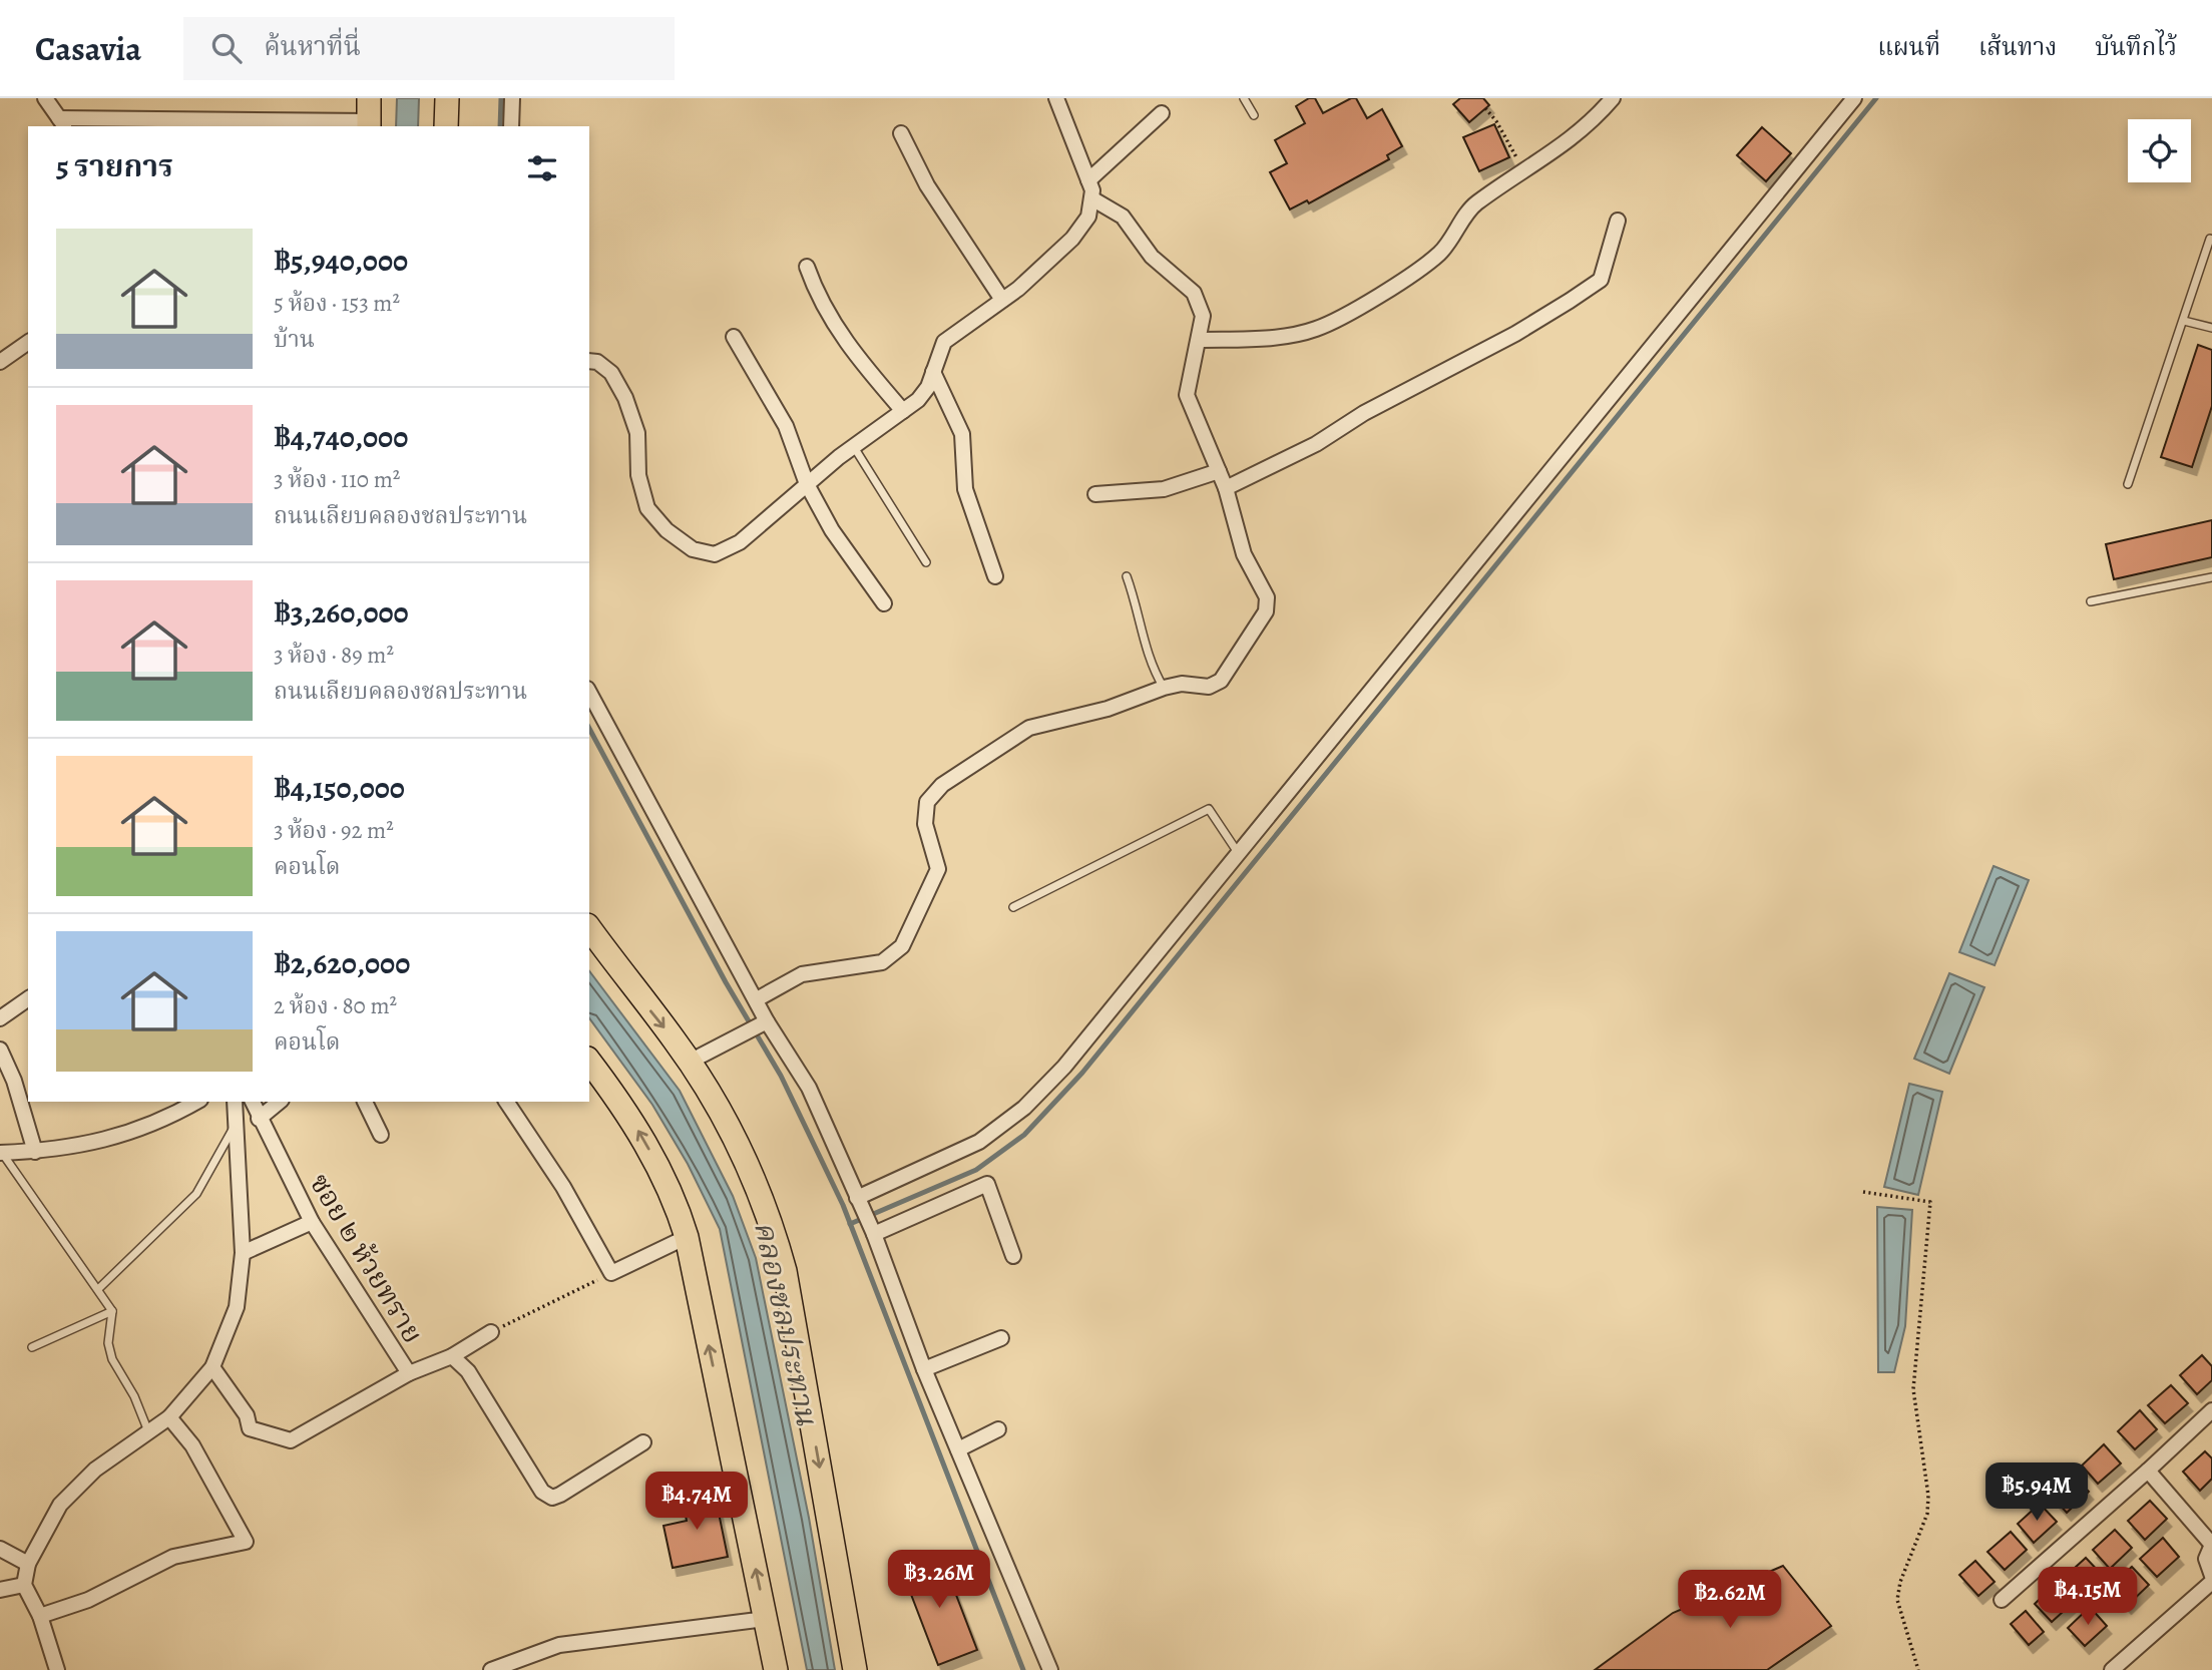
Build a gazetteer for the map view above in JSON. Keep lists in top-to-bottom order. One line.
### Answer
{"streets":{"street":["ซอย ๒ ห้วยทราย"]},"water":["คลองชลประทาน"],"page":{"header":"Casavia","search":"ค้นหาที่นี่","nav":["แผนที่","เส้นทาง","บันทึกไว้"],"heading":"5 รายการ","list":[{"name":"฿5,940,000","note":"5 ห้อง · 153 m² · บ้าน"},{"name":"฿4,740,000","note":"3 ห้อง · 110 m² · ถนนเลียบคลองชลประทาน"},{"name":"฿3,260,000","note":"3 ห้อง · 89 m² · ถนนเลียบคลองชลประทาน"},{"name":"฿4,150,000","note":"3 ห้อง · 92 m² · คอนโด"},{"name":"฿2,620,000","note":"2 ห้อง · 80 m² · คอนโด"}],"price":["฿5.94M","฿4.74M","฿3.26M","฿4.15M","฿2.62M"]}}
